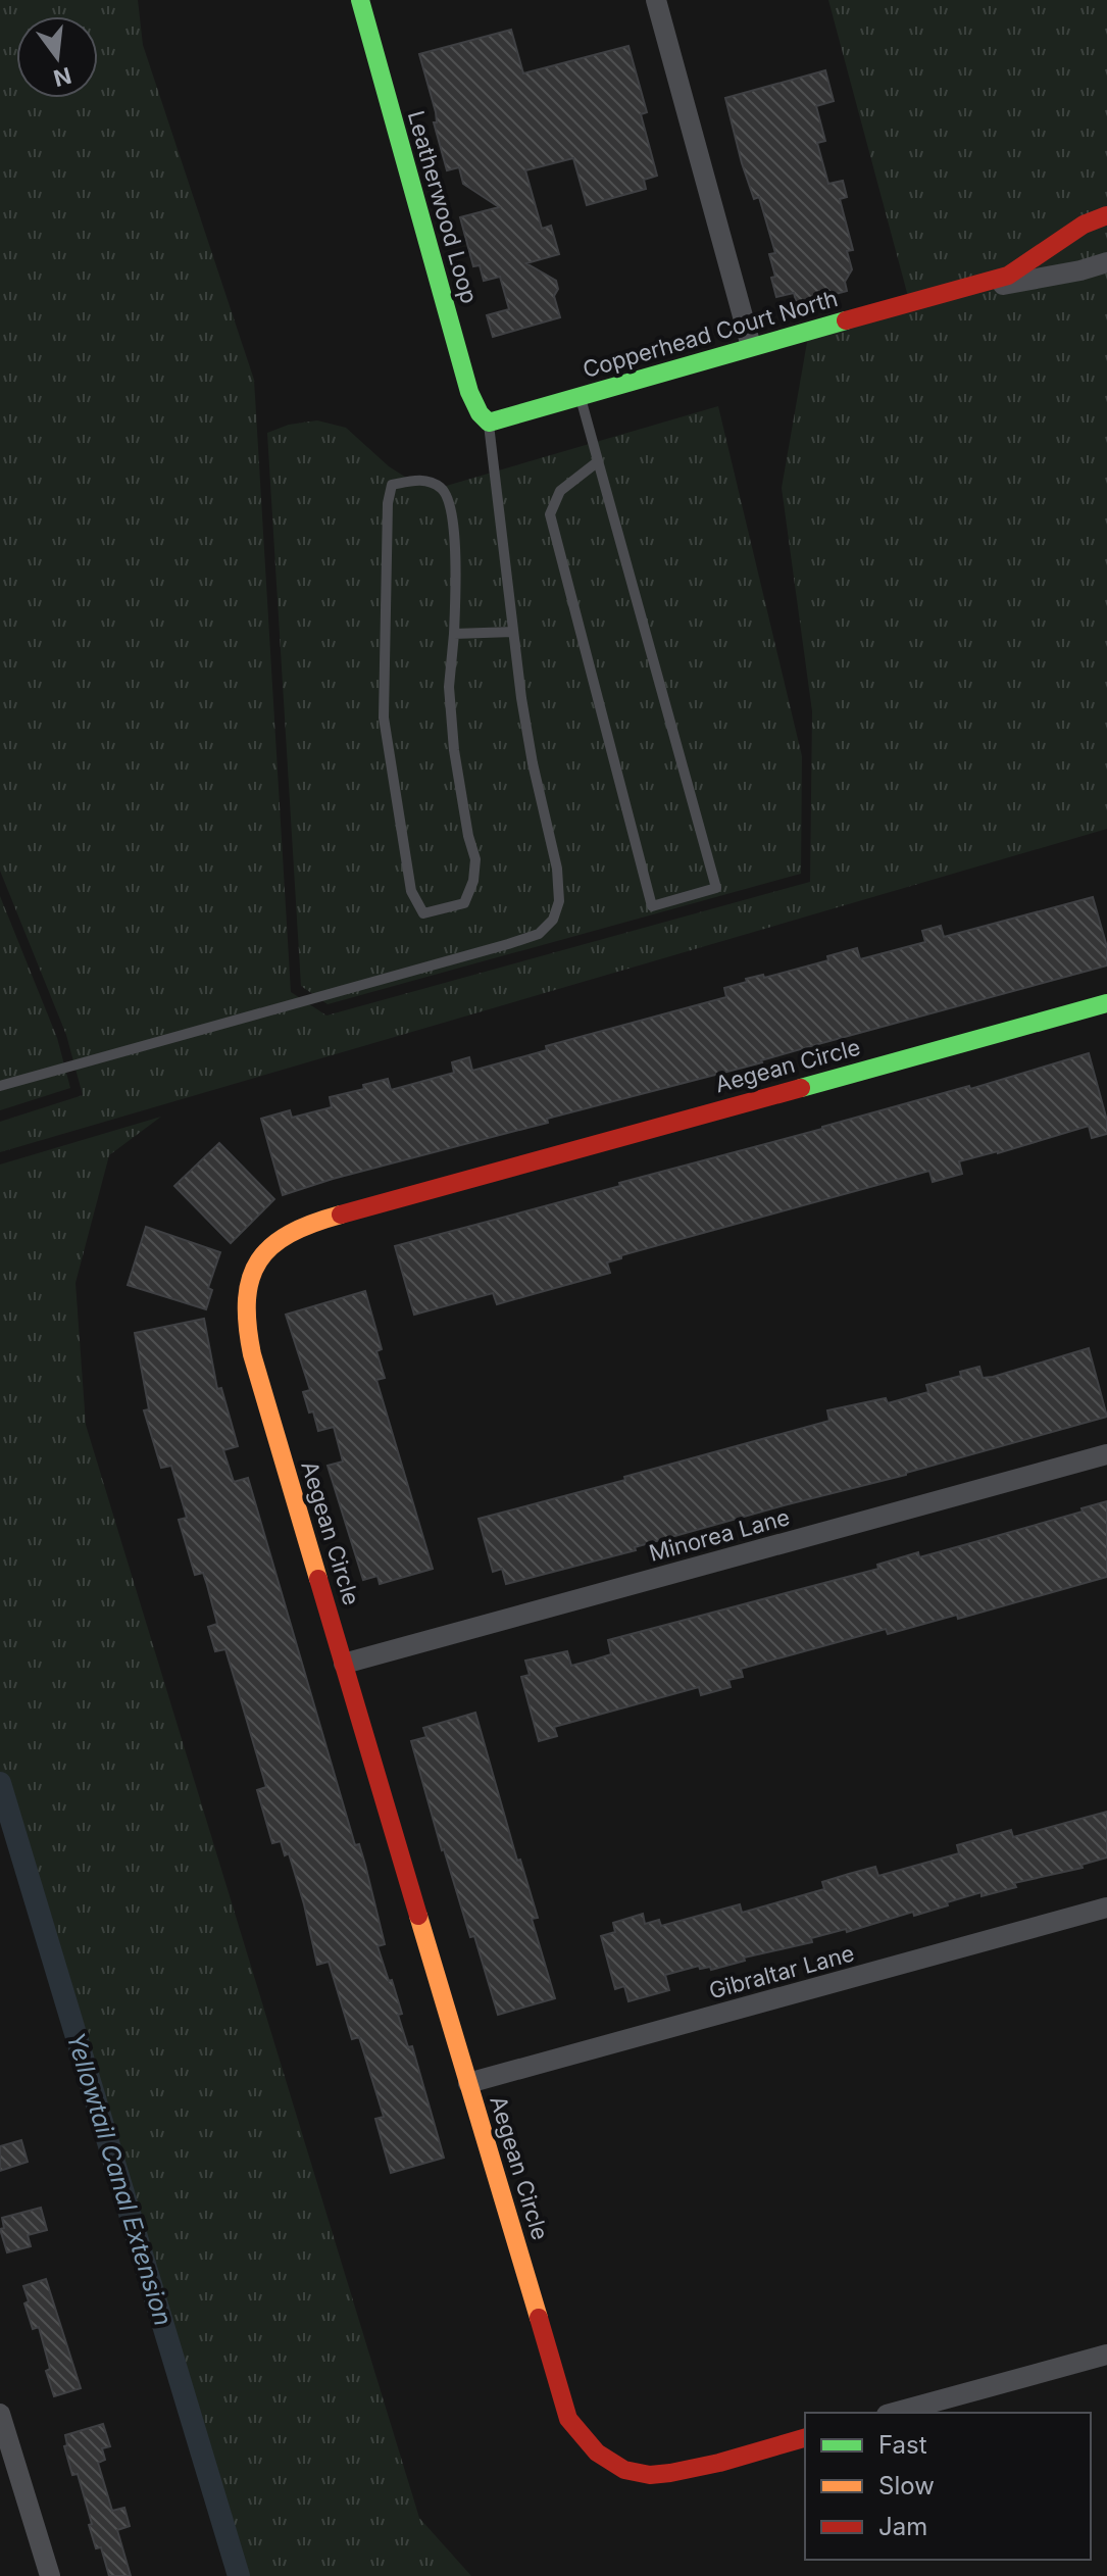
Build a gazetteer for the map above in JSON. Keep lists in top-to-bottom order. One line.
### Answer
{"streets":{"street":["Leatherwood Loop","Copperhead Court North","Aegean Circle","Minorea Lane","Gibraltar Lane"]},"crossings":[["Leatherwood Loop","Copperhead Court North"],["Aegean Circle","Minorea Lane"],["Aegean Circle","Gibraltar Lane"]],"water":["Yellowtail Canal Extension"],"legend":["Fast","Slow","Jam"],"north":"bottom"}
